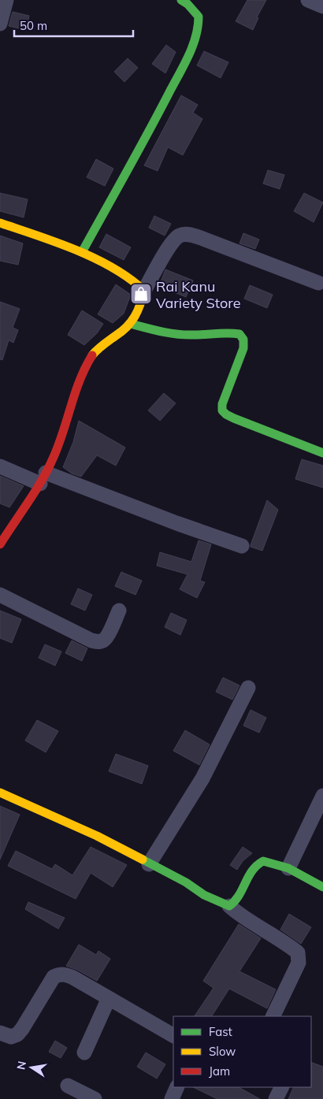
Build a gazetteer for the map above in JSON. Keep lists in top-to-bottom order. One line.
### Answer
{"places":{"shop":["Rai Kanu Variety Store"]},"legend":["Fast","Slow","Jam"],"scale_bar":"50 m","north":"left"}
